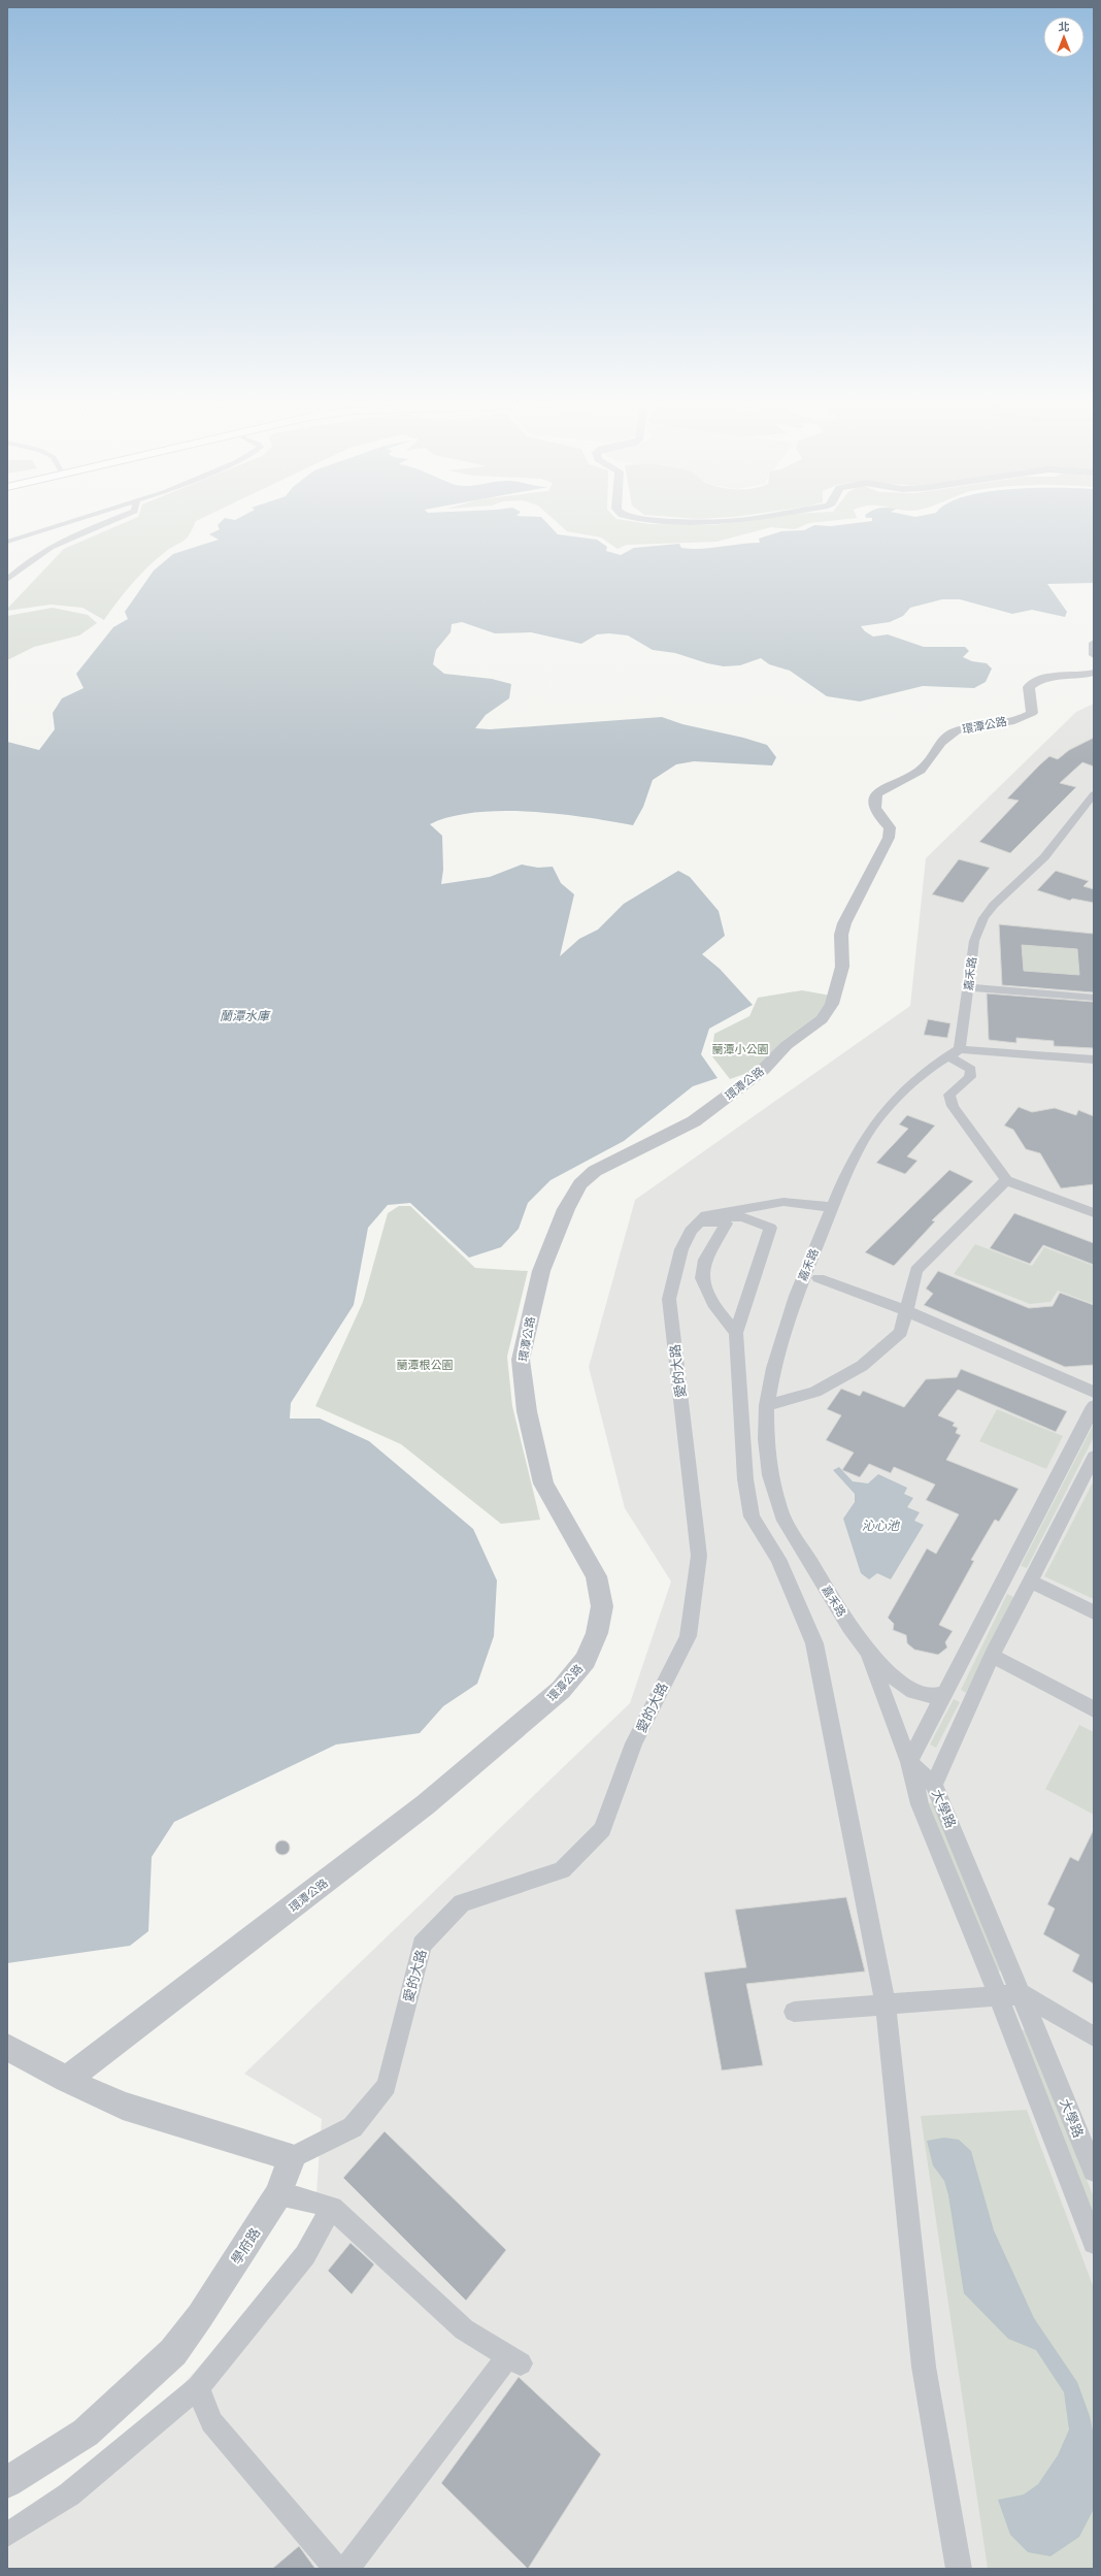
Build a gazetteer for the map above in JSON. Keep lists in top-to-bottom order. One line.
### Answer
{"streets":{"street":["環潭公路","嘉禾路","愛的大路","大學路","學府路"]},"crossings":[["嘉禾路","大學路"],["愛的大路","學府路"]],"water":["蘭潭水庫","沁心池"],"parks":["蘭潭小公園","蘭潭根公園"],"north":"top"}
